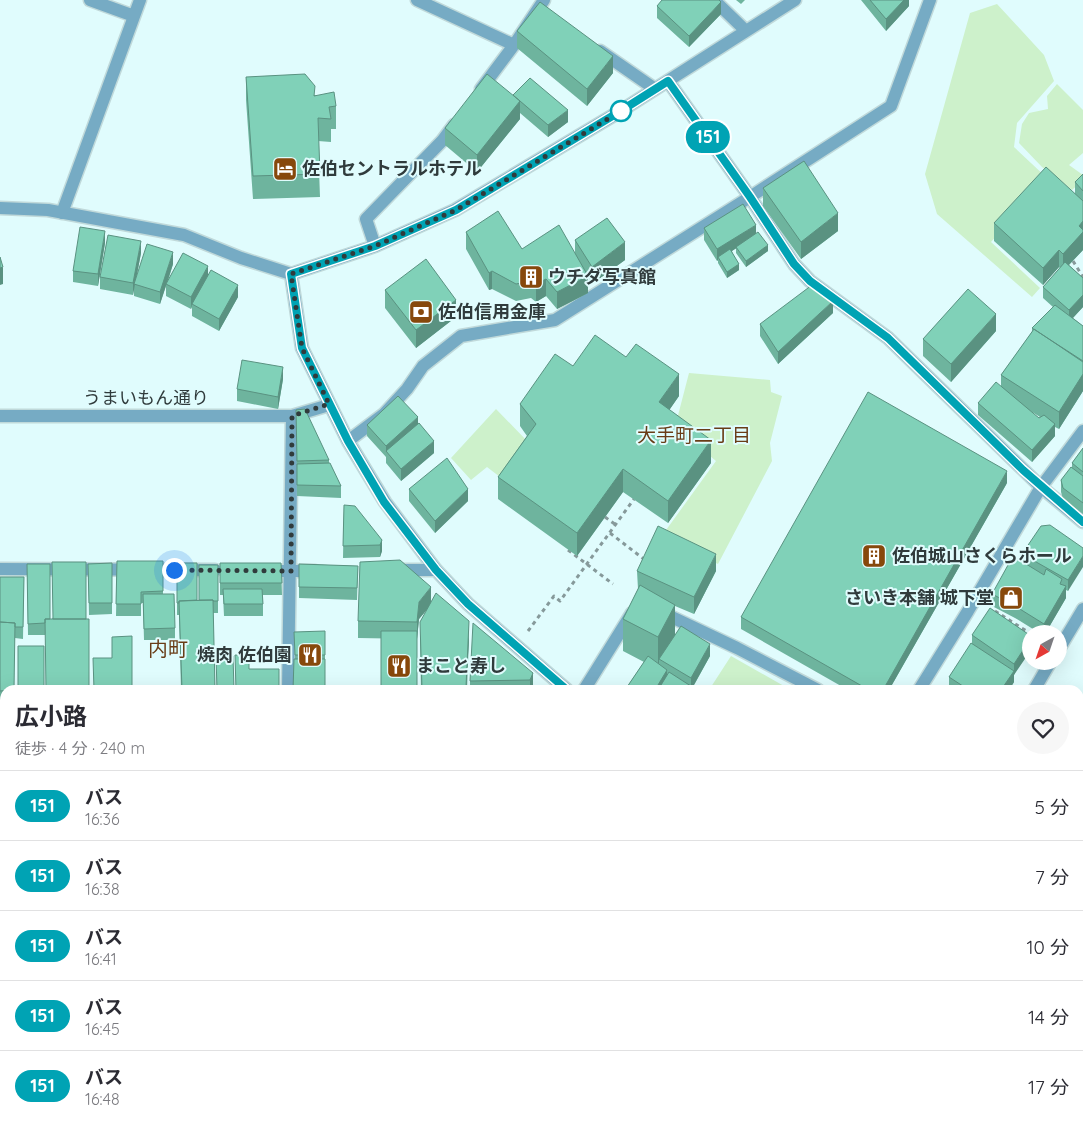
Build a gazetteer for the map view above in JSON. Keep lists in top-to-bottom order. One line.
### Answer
{"streets":{"street":["うまいもん通り"]},"districts":["大手町二丁目","内町"],"places":{"hotel":["佐伯セントラルホテル"],"building":["ウチダ写真館","佐伯城山さくらホール"],"bank":["佐伯信用金庫"],"shop":["さいき本舗 城下堂"],"restaurant":["焼肉 佐伯園","まこと寿し"]},"lines":["bus line 151"],"north":"bottom left","page":{"on_map":"151","heading":["広小路","徒歩 · 4 分 · 240 m"],"list":[{"mark":"151","name":"バス","note":"16:36","value":"5 分"},{"mark":"151","name":"バス","note":"16:38","value":"7 分"},{"mark":"151","name":"バス","note":"16:41","value":"10 分"},{"mark":"151","name":"バス","note":"16:45","value":"14 分"},{"mark":"151","name":"バス","note":"16:48","value":"17 分"}]}}
